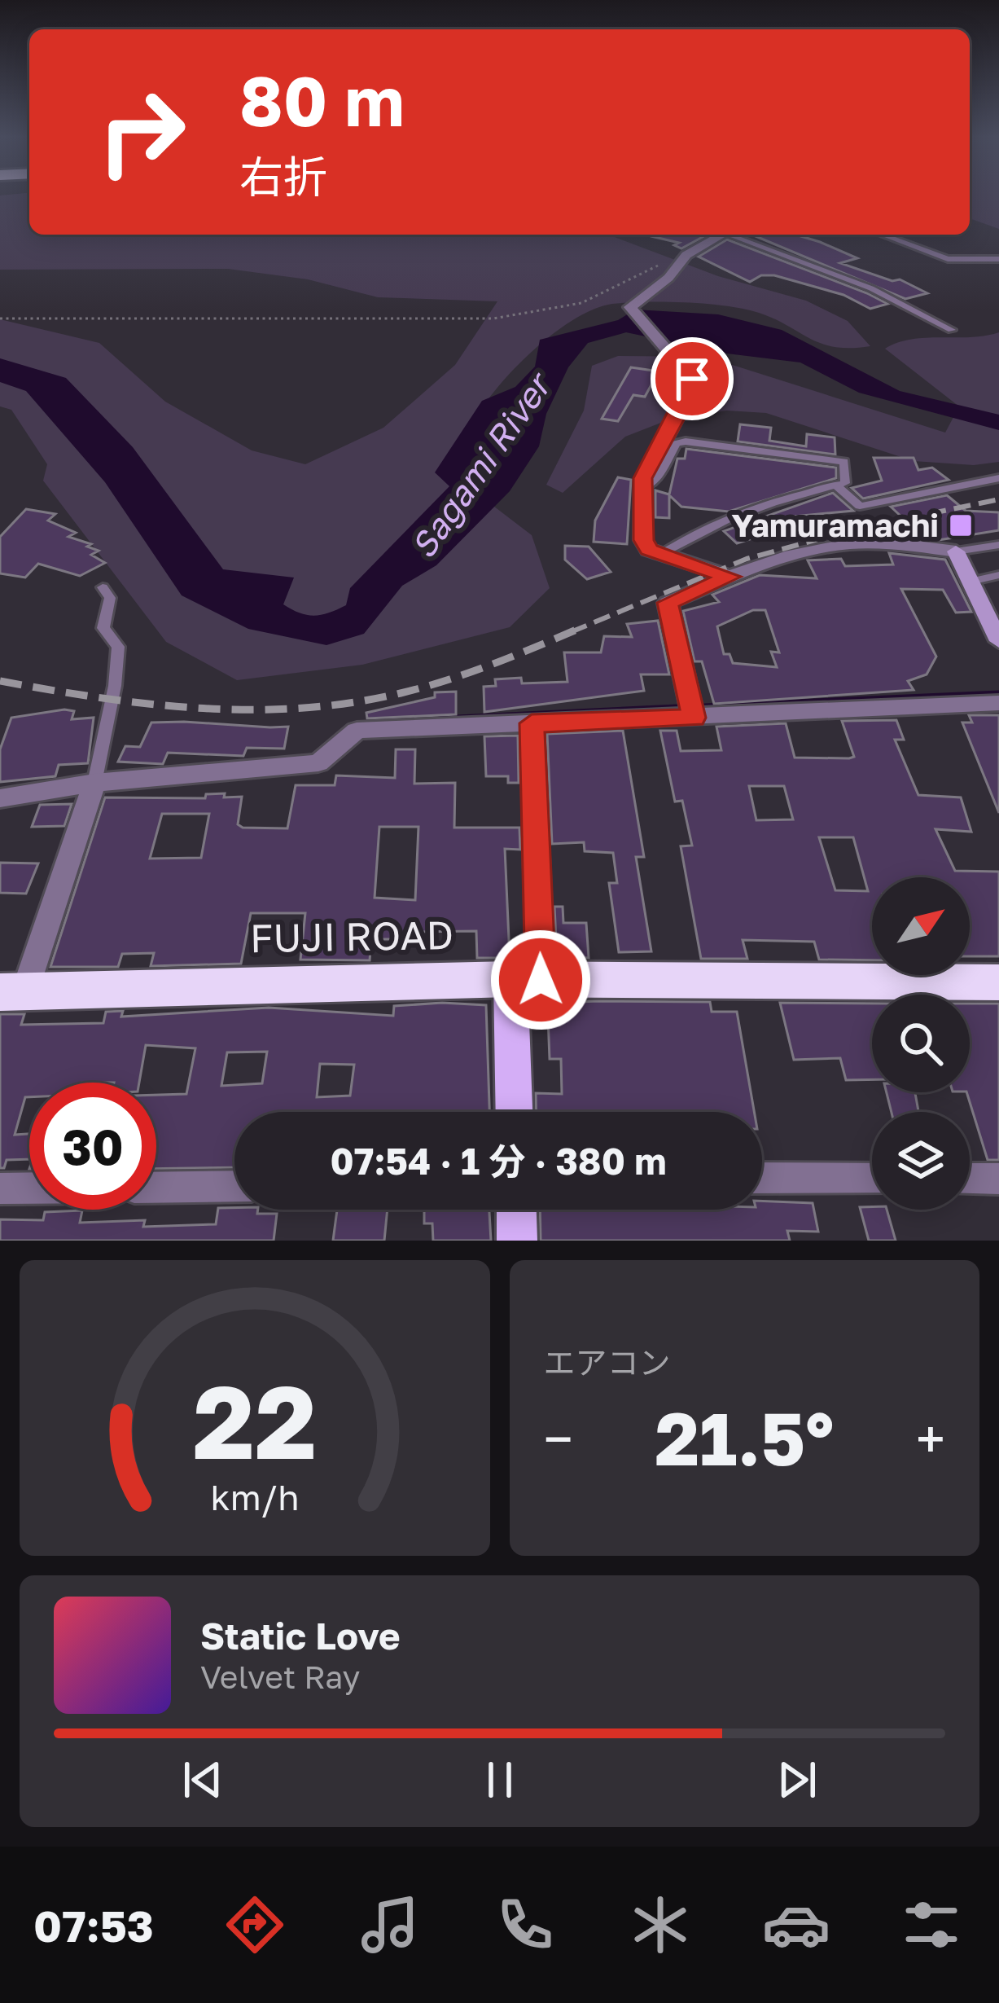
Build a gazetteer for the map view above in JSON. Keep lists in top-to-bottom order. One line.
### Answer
{"streets":{"highway":["FUJI ROAD"]},"water":["Sagami River"],"places":{"transit":["Yamuramachi"]},"north":"top right","page":{"turn":["80 m","右折"],"limit":"30","trip":"07:54 · 1 分 · 380 m","tile":"エアコン","heat":["−","21.5°","+"],"song":["Static Love","Velvet Ray"],"tabs":"07:53","gauge":["22","km/h"]}}
